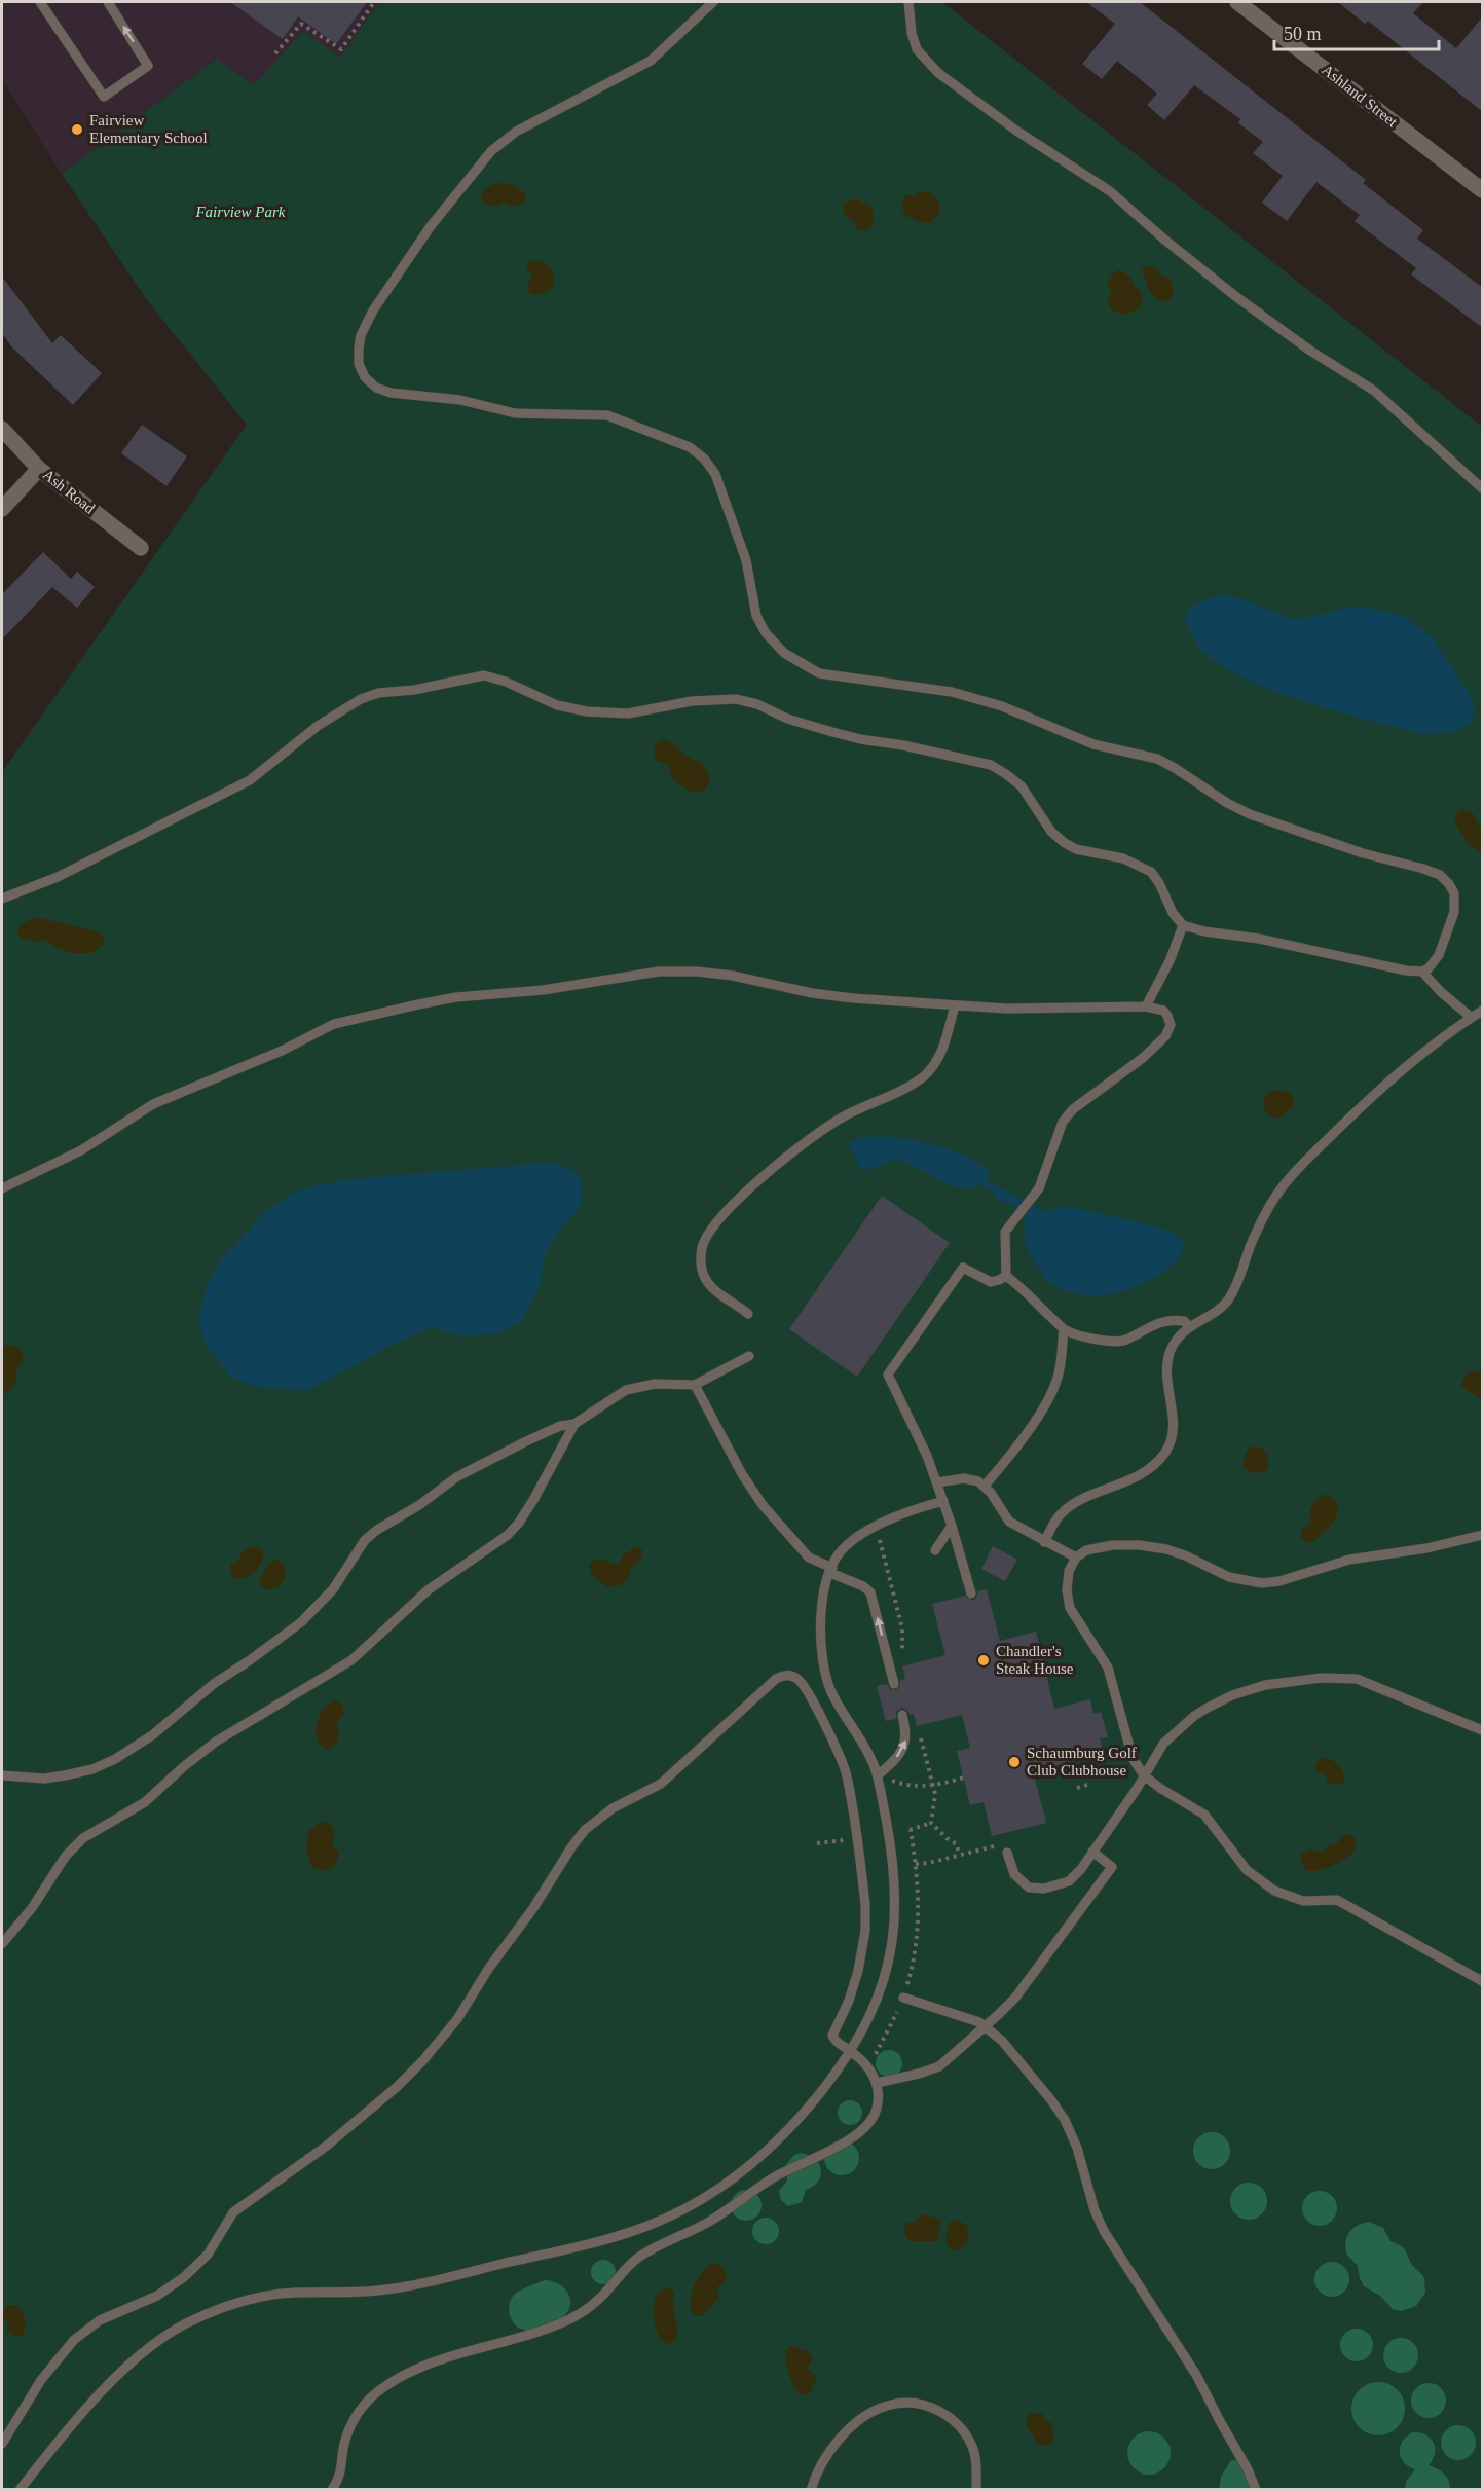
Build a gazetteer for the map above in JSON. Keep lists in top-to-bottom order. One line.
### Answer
{"streets":{"street":["Ashland Street","Ash Road"]},"parks":["Fairview Park"],"places":["Fairview Elementary School","Chandler's Steak House","Schaumburg Golf Club Clubhouse"],"scale_bar":"50 m"}
